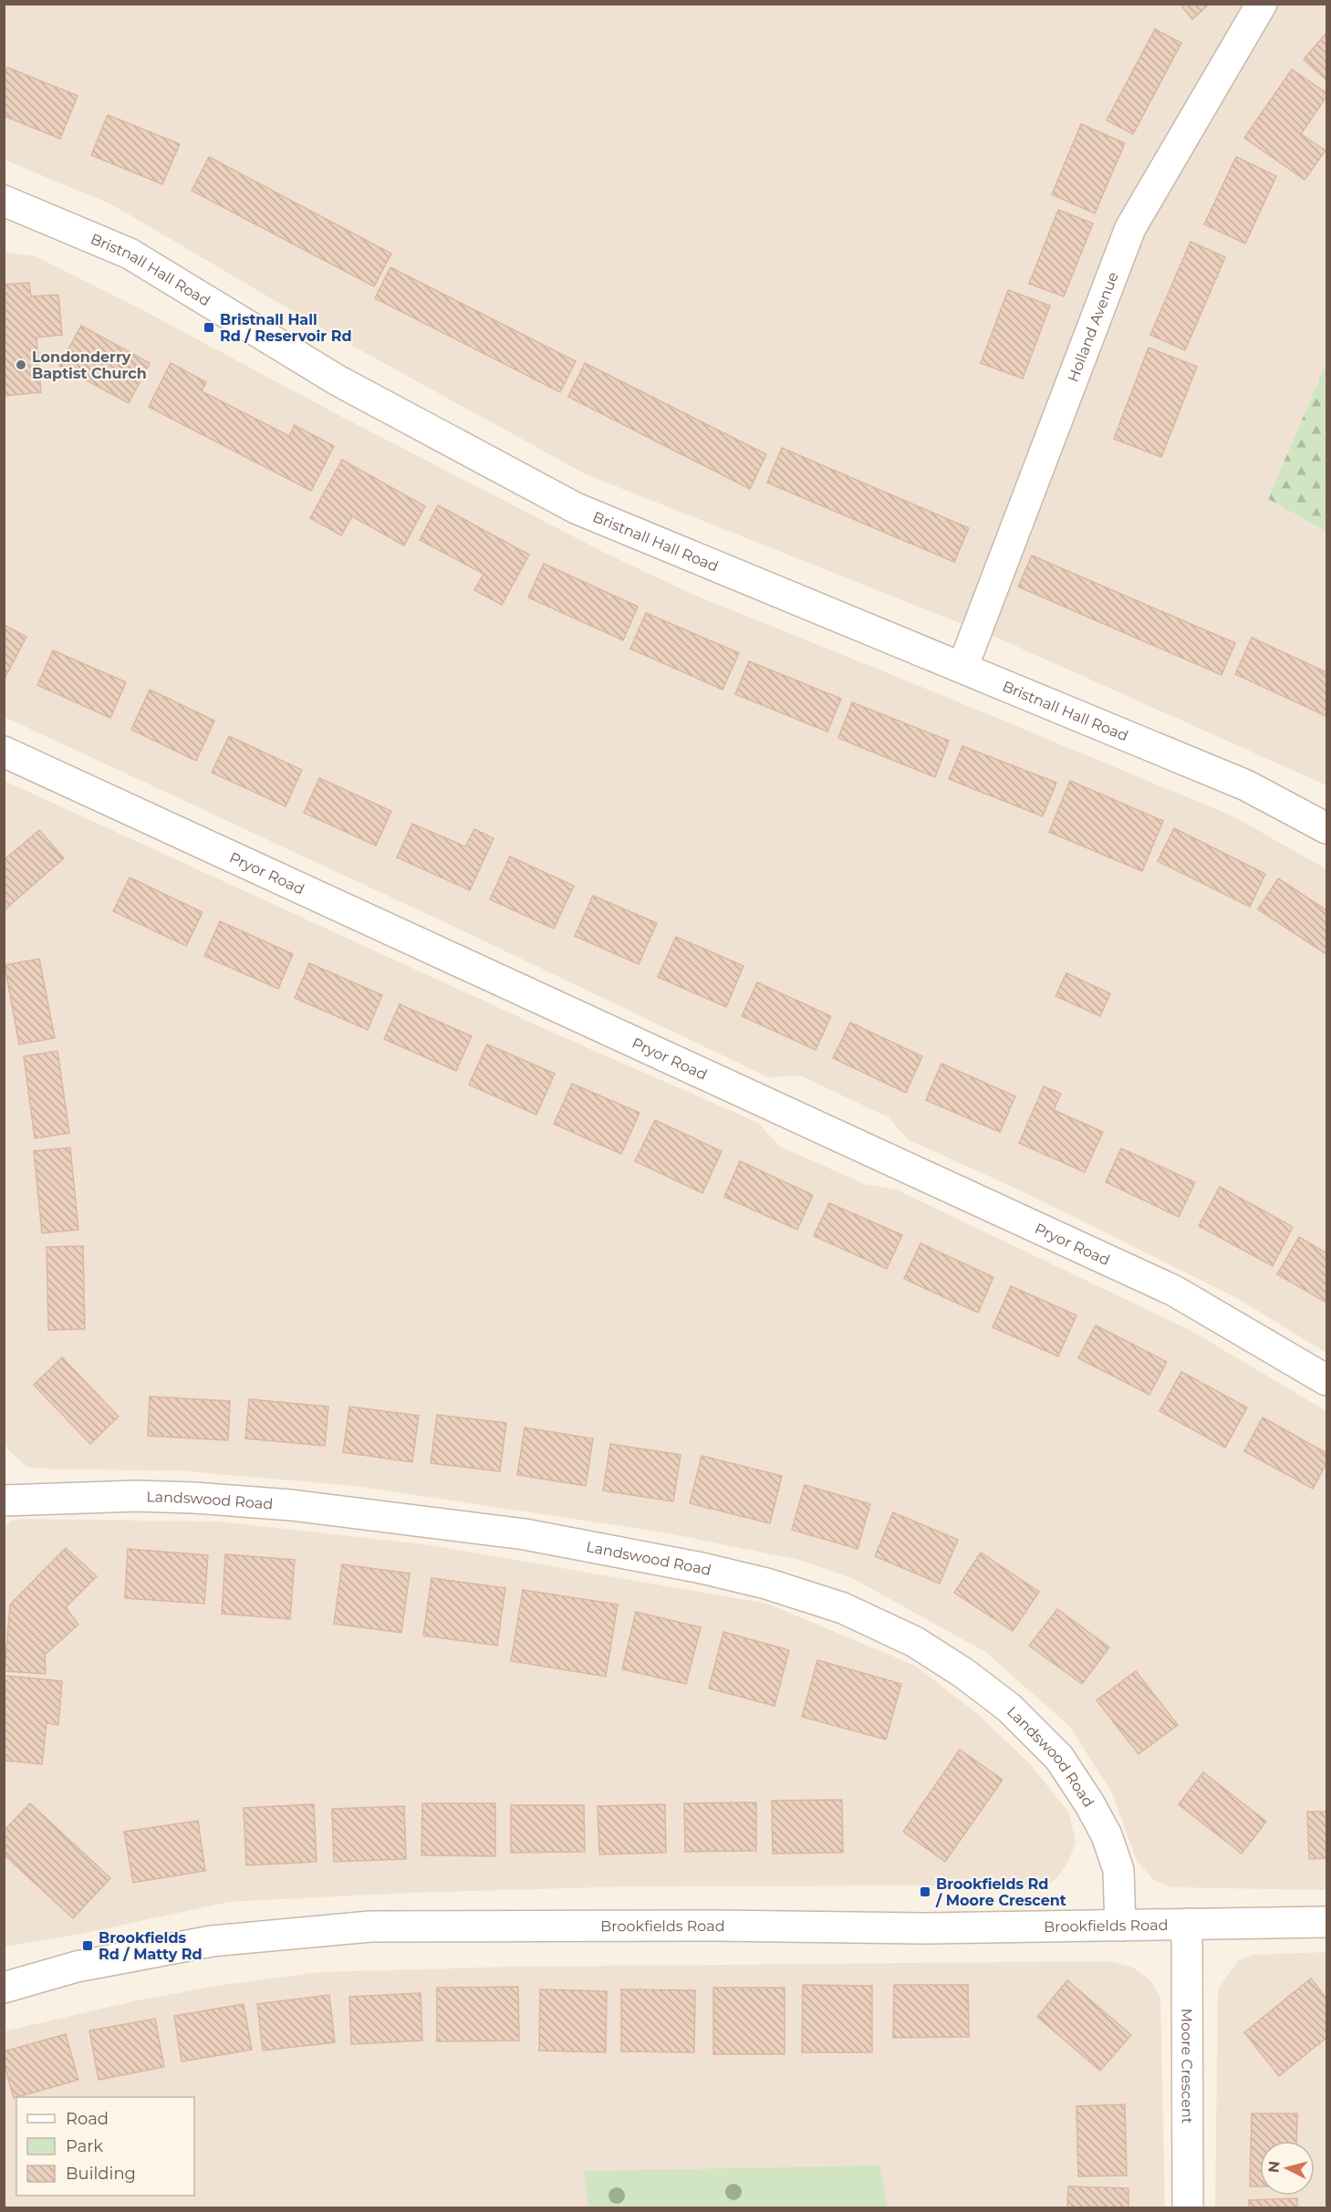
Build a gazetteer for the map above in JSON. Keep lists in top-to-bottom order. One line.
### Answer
{"streets":{"street":["Bristnall Hall Road","Holland Avenue","Pryor Road","Landswood Road","Brookfields Road","Moore Crescent"]},"crossings":[["Bristnall Hall Road","Holland Avenue"],["Landswood Road","Brookfields Road"],["Brookfields Road","Moore Crescent"]],"places":{"transit":["Bristnall Hall Rd / Reservoir Rd","Brookfields Rd / Moore Crescent","Brookfields Rd / Matty Rd"],"other":["Londonderry Baptist Church"]},"legend":["Road","Park","Building"],"north":"left"}
